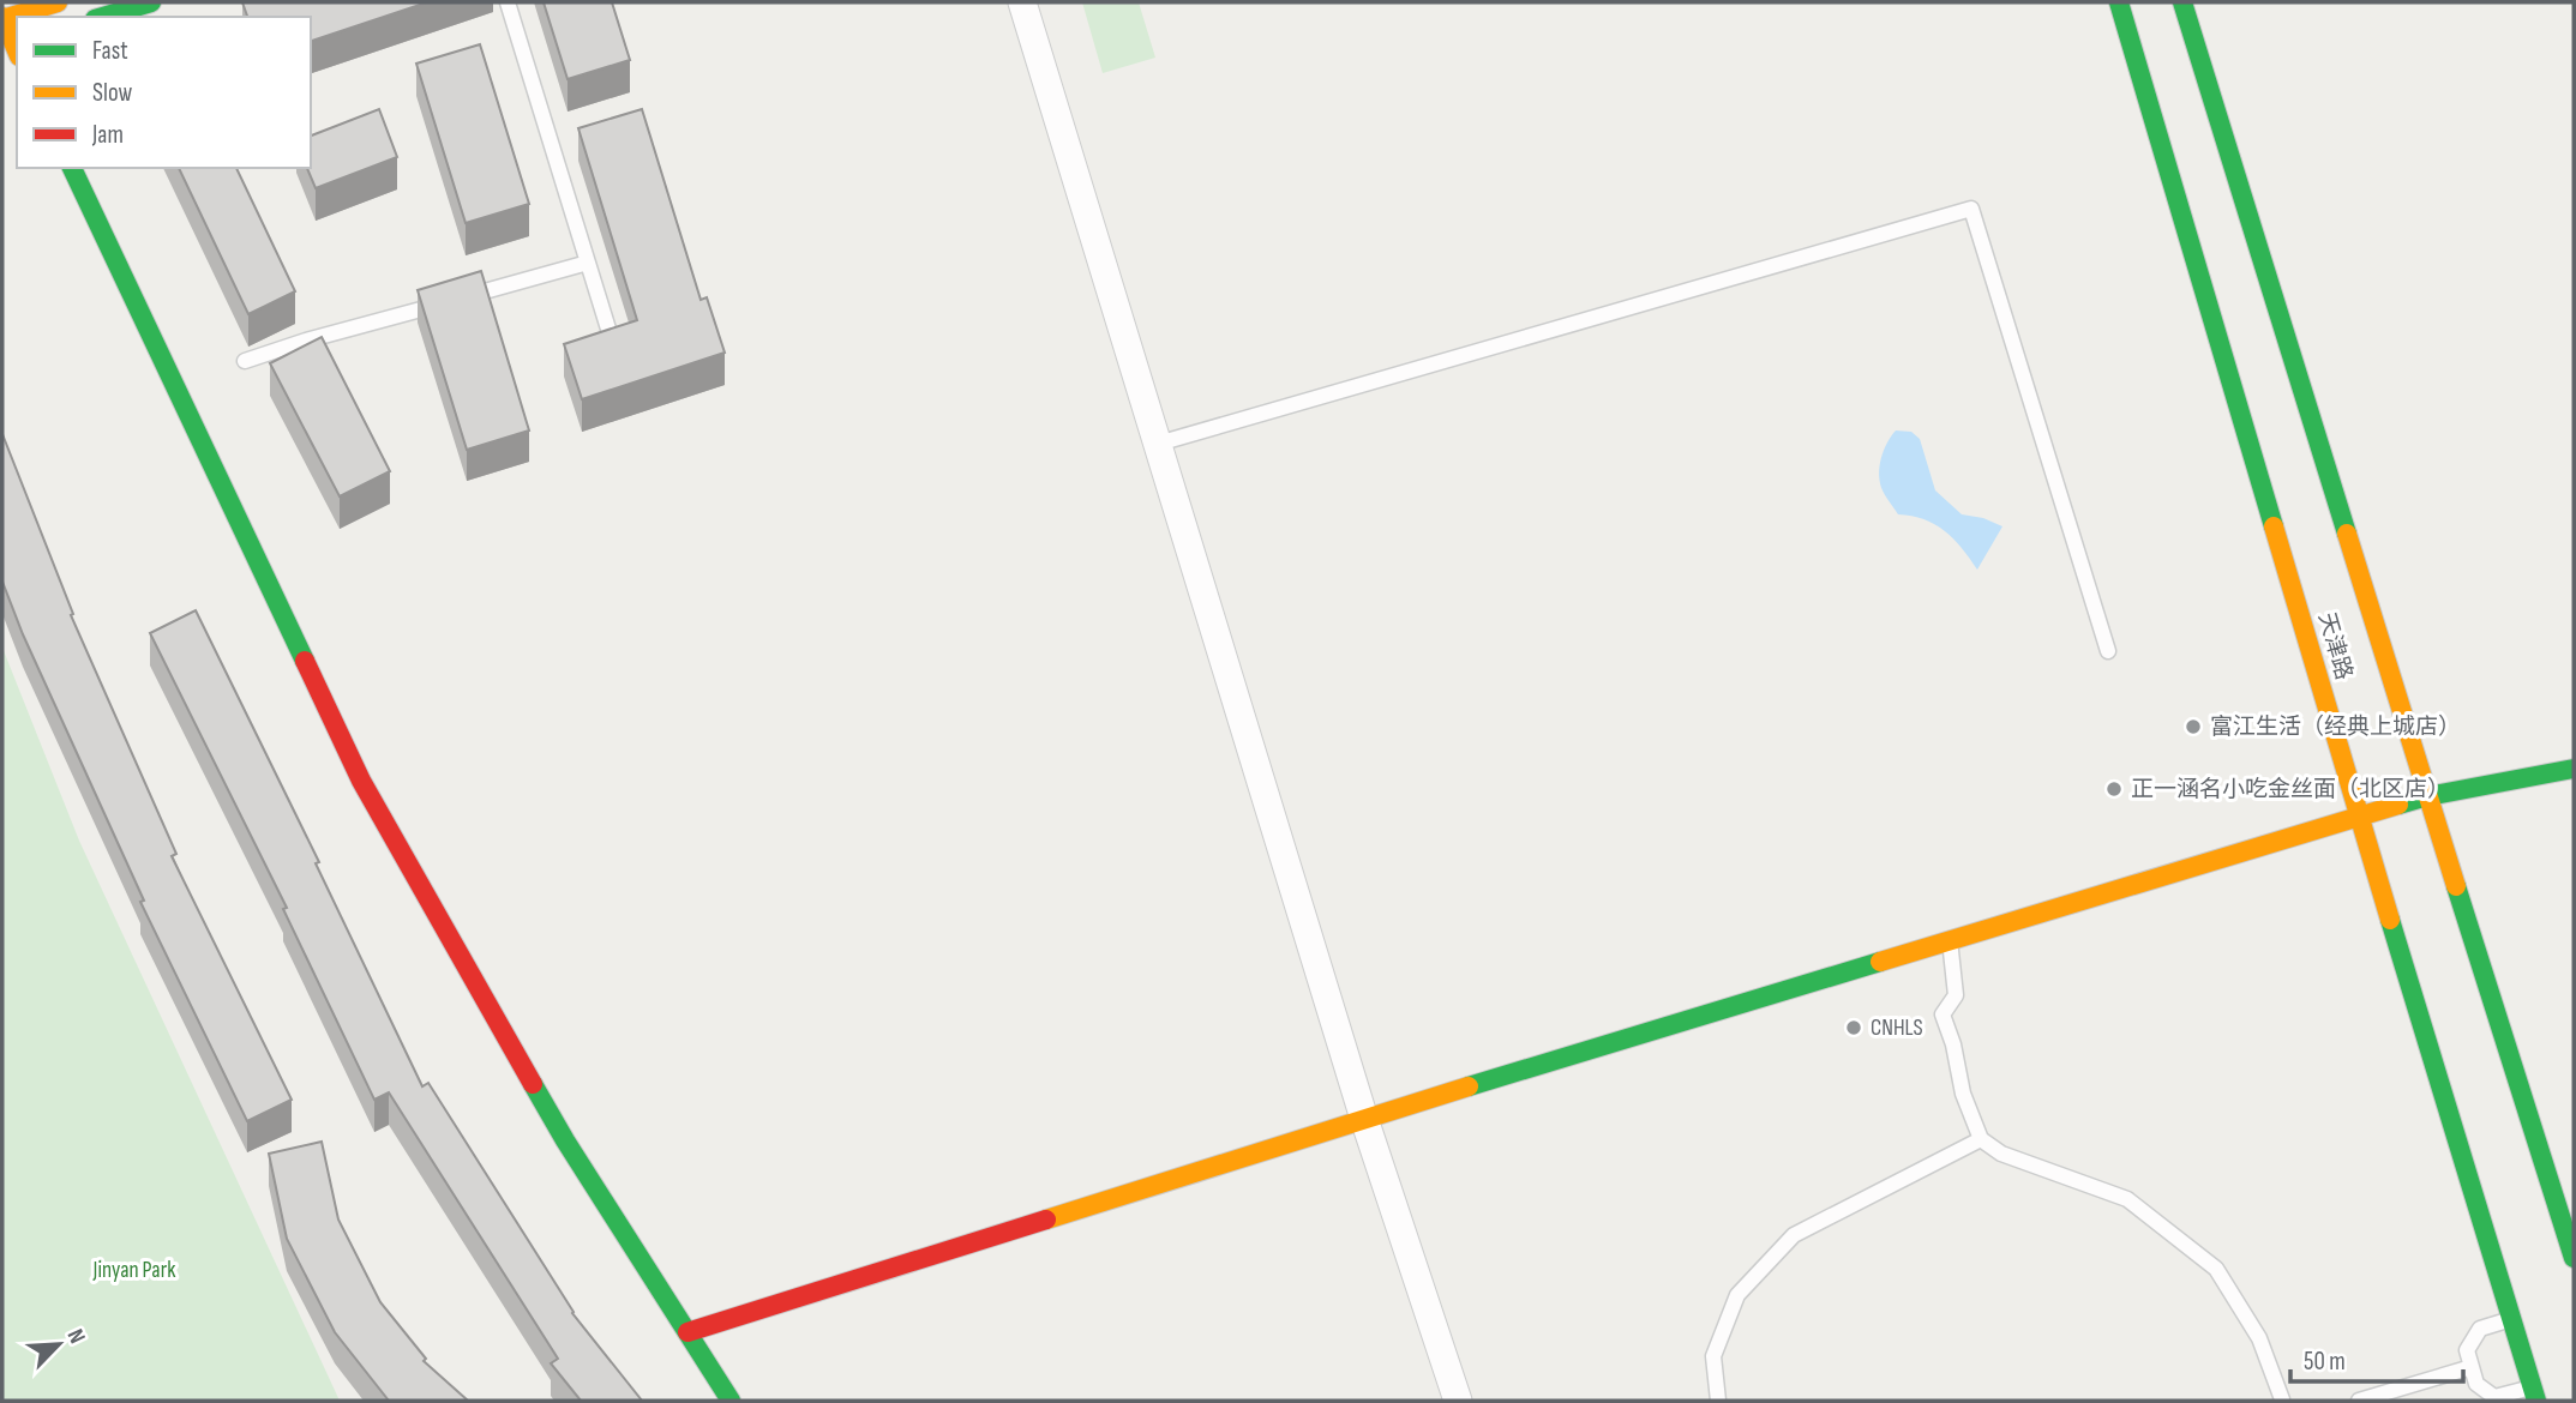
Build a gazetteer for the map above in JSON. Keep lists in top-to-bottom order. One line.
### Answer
{"streets":{"street":["天津路"]},"parks":["Jinyan Park"],"places":["富江生活（经典上城店）","正一涵名小吃金丝面（北区店）","CNHLS"],"legend":["Fast","Slow","Jam"],"scale_bar":"50 m","north":"top right"}
